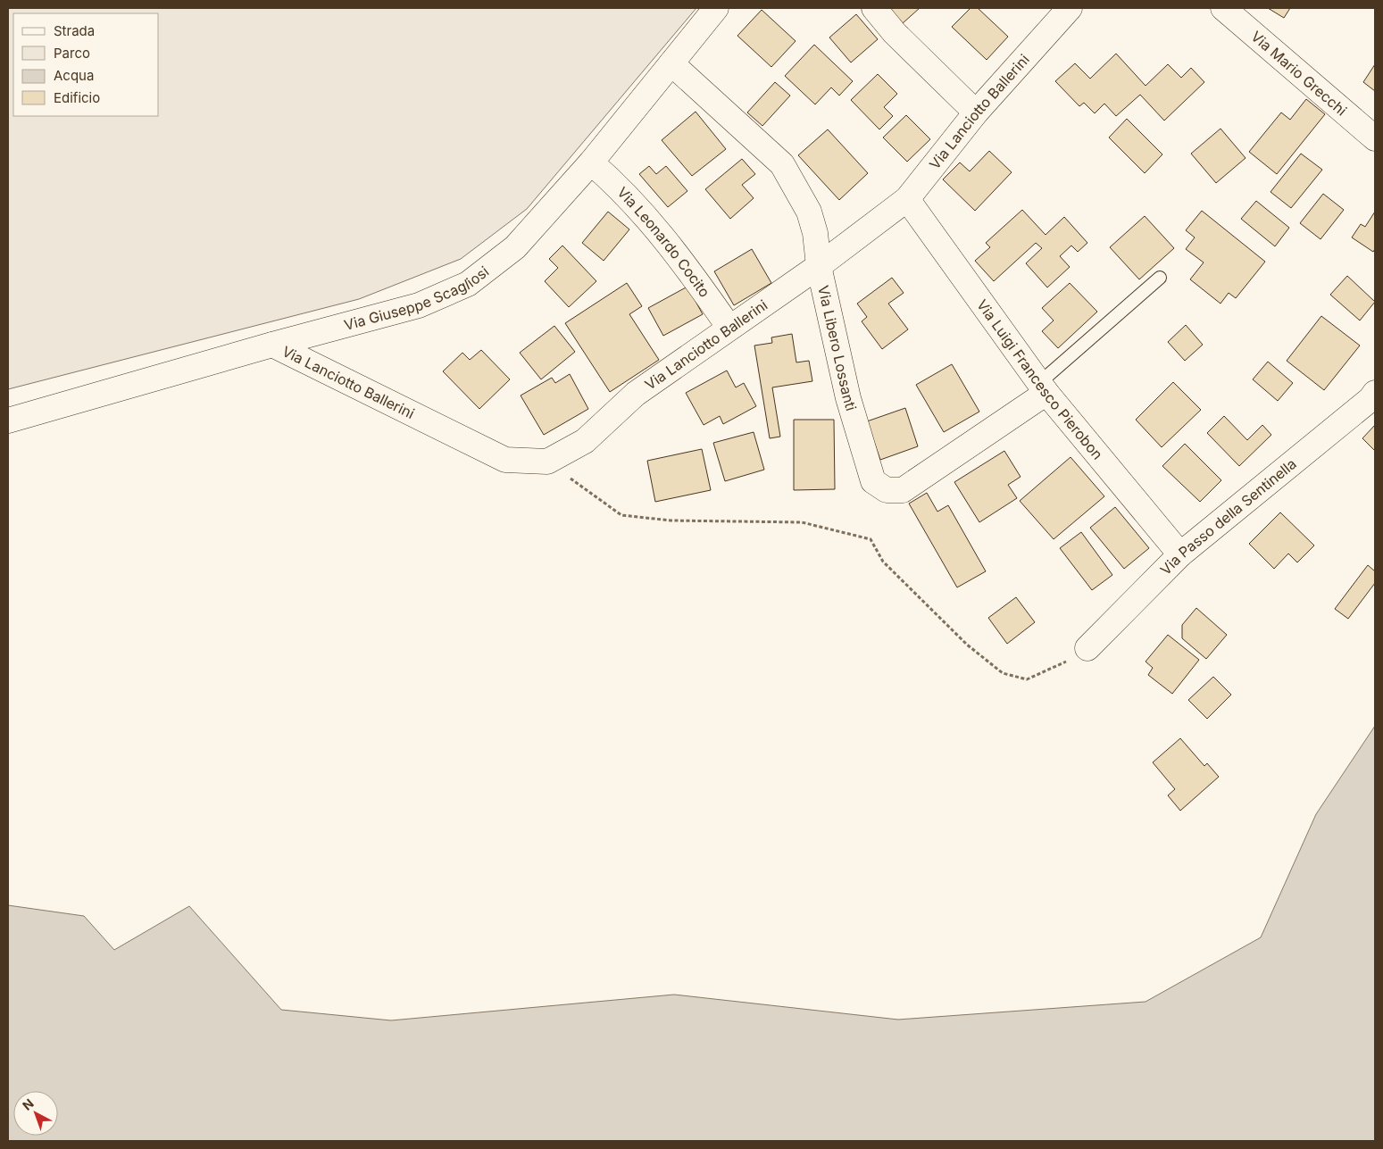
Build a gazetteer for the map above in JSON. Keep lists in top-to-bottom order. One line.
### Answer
{"streets":{"street":["Via Mario Grecchi","Via Lanciotto Ballerini","Via Leonardo Cocito","Via Giuseppe Scagliosi","Via Libero Lossanti","Via Luigi Francesco Pierobon","Via Passo della Sentinella"]},"crossings":[["Via Lanciotto Ballerini","Via Leonardo Cocito"],["Via Lanciotto Ballerini","Via Giuseppe Scagliosi"],["Via Lanciotto Ballerini","Via Libero Lossanti"],["Via Lanciotto Ballerini","Via Luigi Francesco Pierobon"],["Via Leonardo Cocito","Via Giuseppe Scagliosi"],["Via Giuseppe Scagliosi","Via Libero Lossanti"],["Via Libero Lossanti","Via Luigi Francesco Pierobon"],["Via Luigi Francesco Pierobon","Via Passo della Sentinella"]],"legend":["Strada","Parco","Acqua","Edificio"],"north":"top left"}
